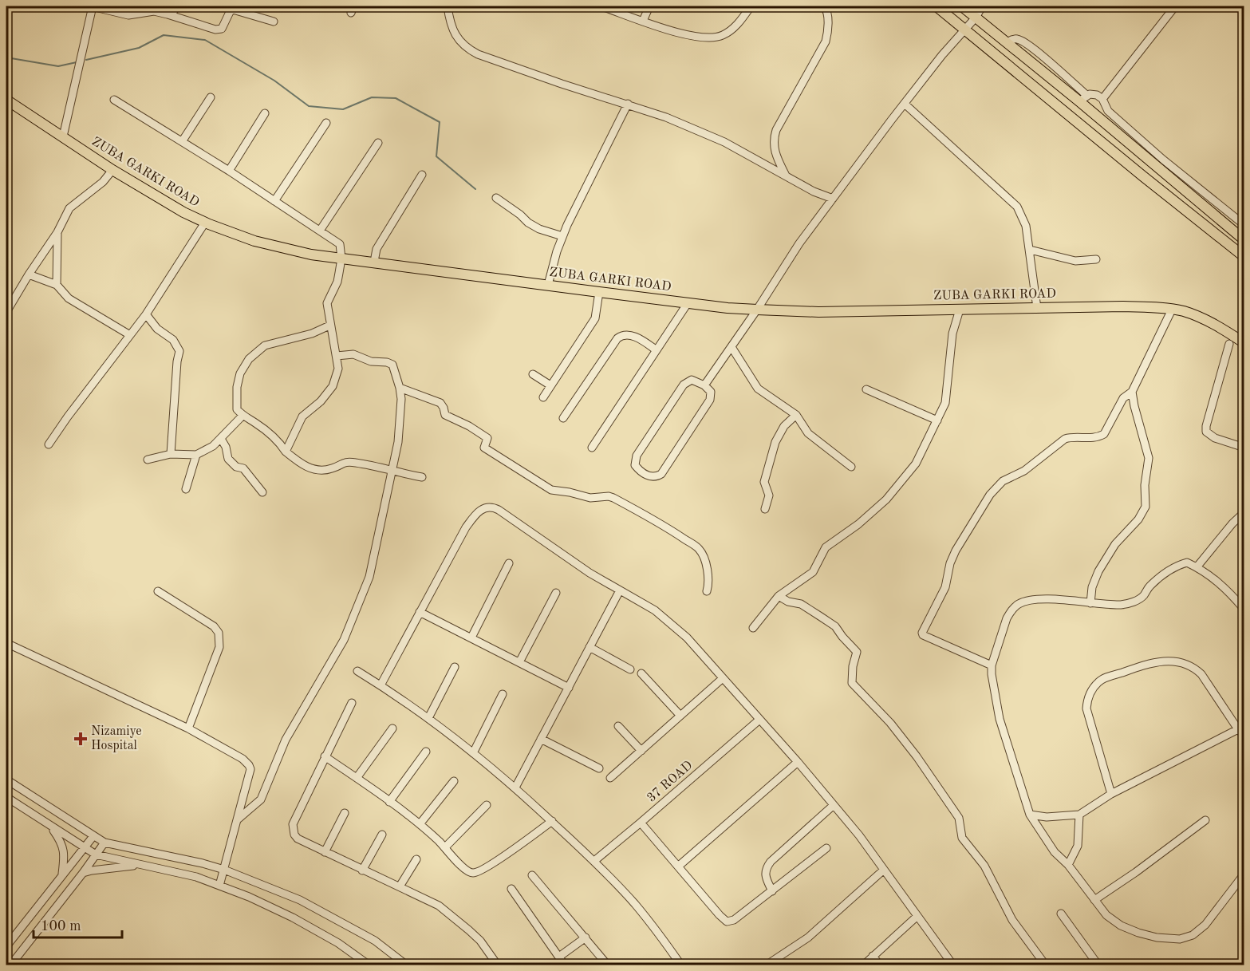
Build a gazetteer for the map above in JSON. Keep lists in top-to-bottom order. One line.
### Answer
{"streets":{"main road":["ZUBA GARKI ROAD"],"street":["37 ROAD"]},"places":{"health":["Nizamiye Hospital"]},"scale_bar":"100 m"}
